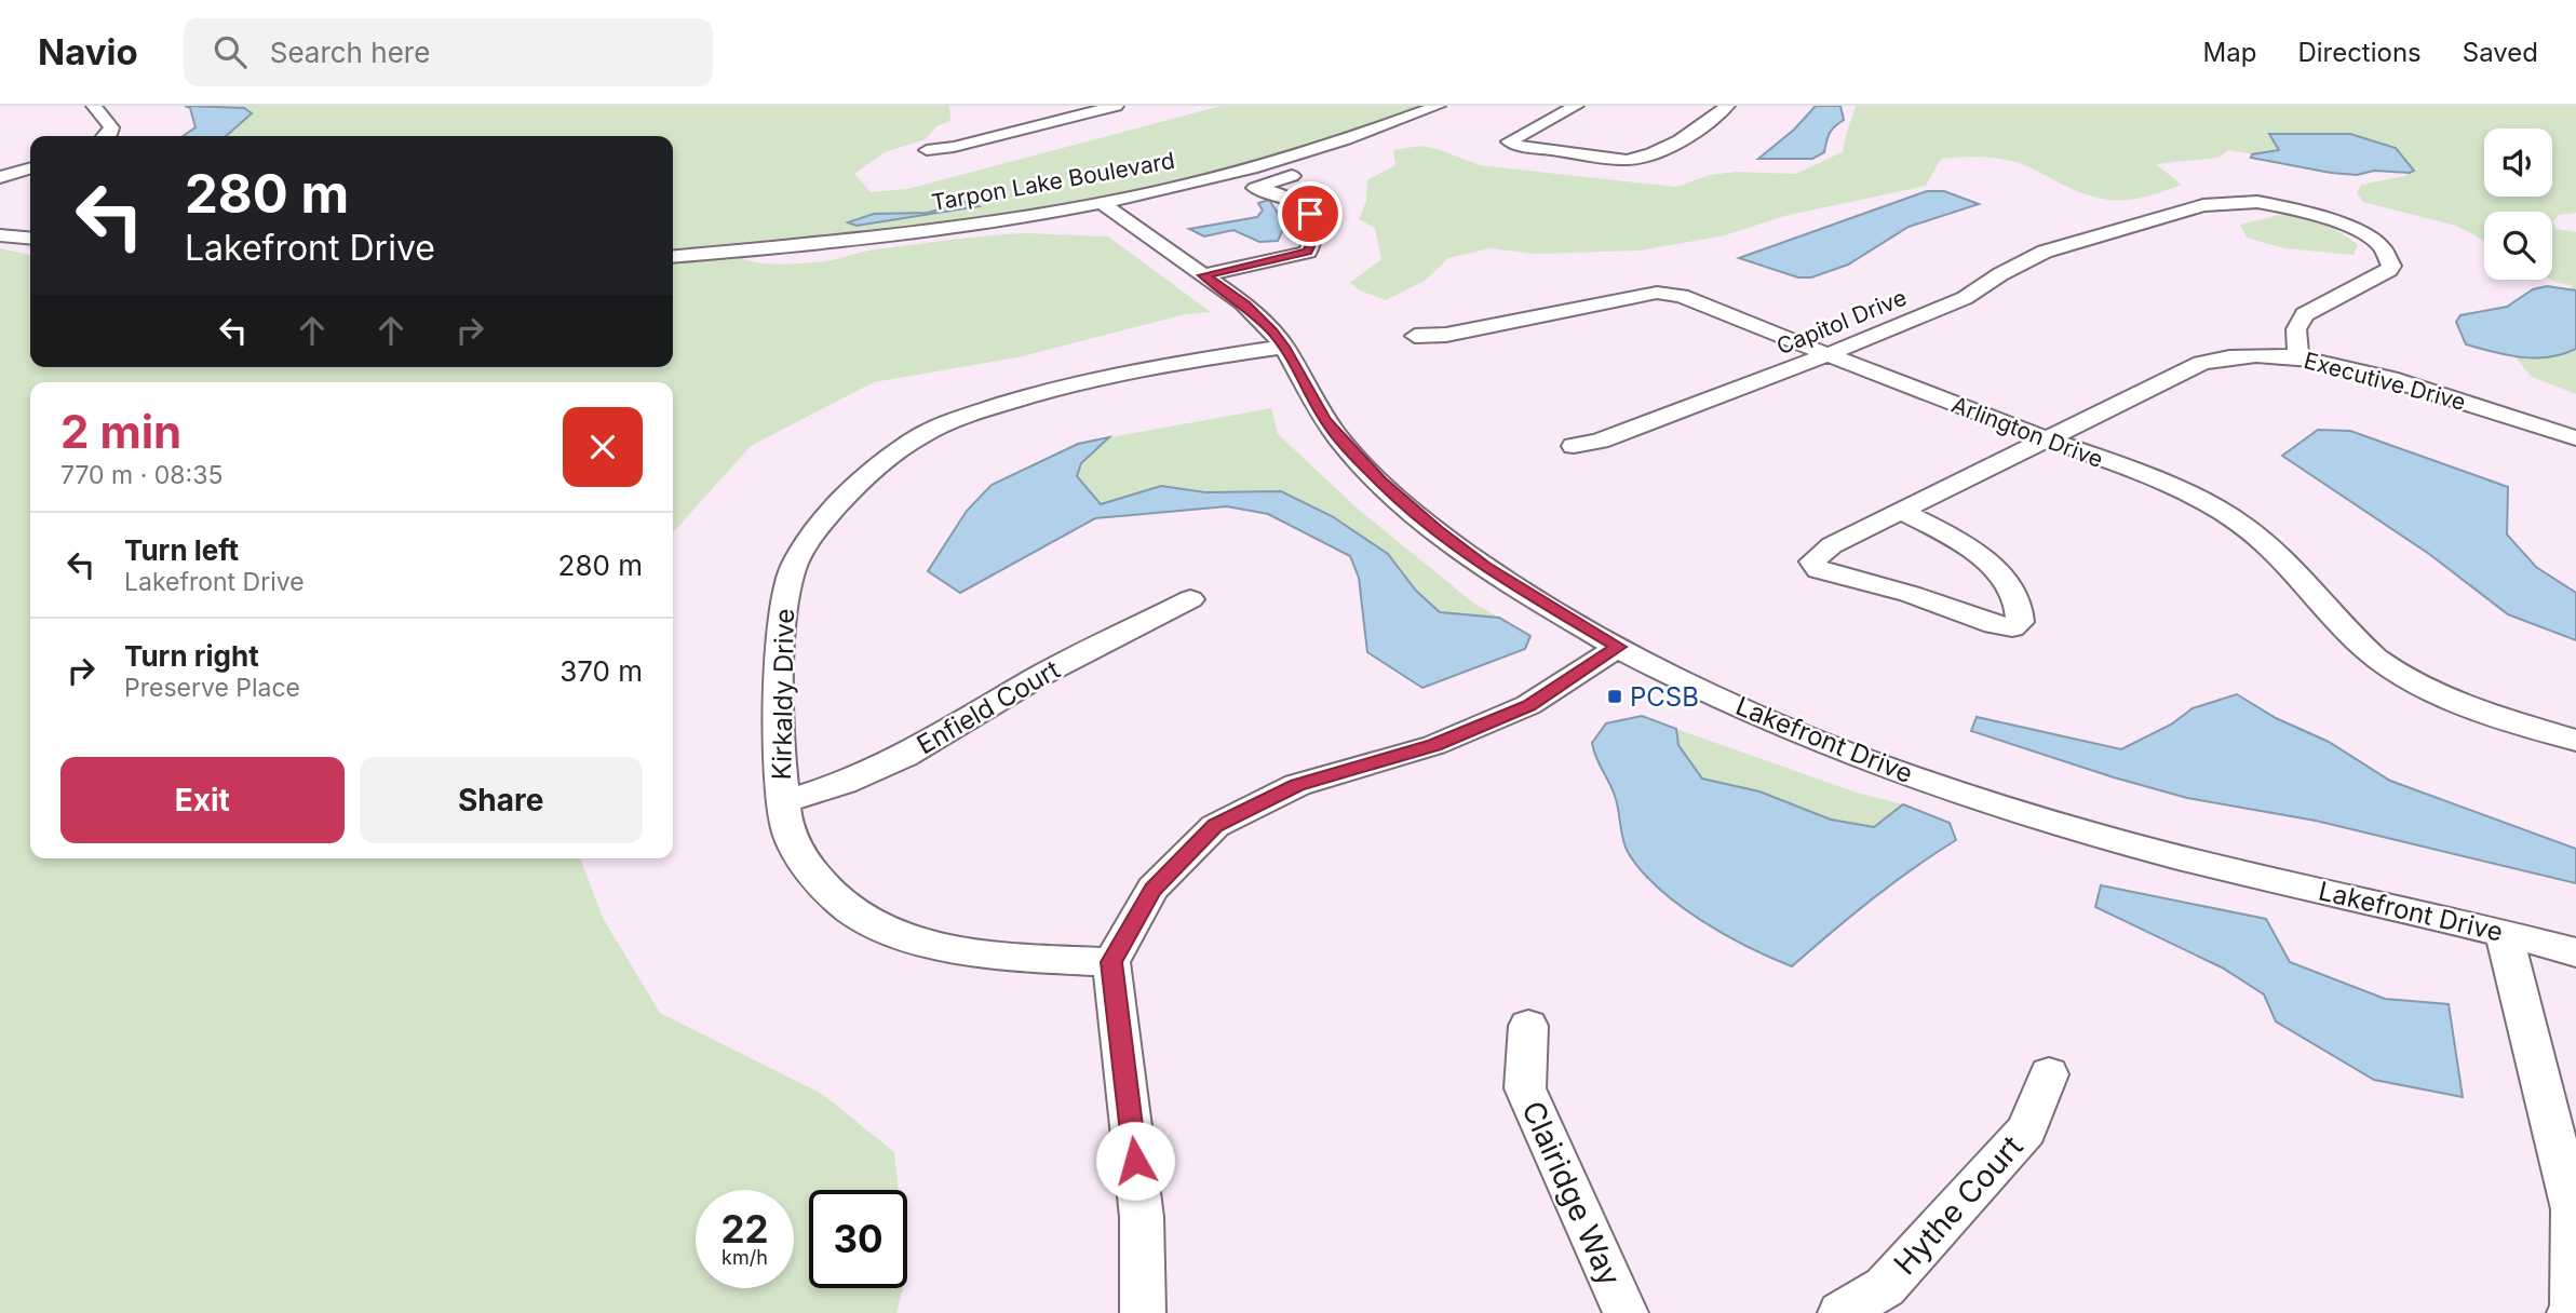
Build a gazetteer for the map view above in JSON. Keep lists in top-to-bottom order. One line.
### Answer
{"streets":{"street":["Tarpon Lake Boulevard","Capitol Drive","Executive Drive","Arlington Drive","Kirkaldy Drive","Enfield Court","Lakefront Drive","Clairidge Way","Hythe Court"]},"crossings":[["Tarpon Lake Boulevard","Lakefront Drive"],["Capitol Drive","Executive Drive"],["Capitol Drive","Arlington Drive"],["Executive Drive","Arlington Drive"],["Kirkaldy Drive","Enfield Court"],["Kirkaldy Drive","Lakefront Drive"]],"places":{"transit":["PCSB"]},"page":{"header":"Navio","search":"Search here","nav":["Map","Directions","Saved"],"turn":["280 m","Lakefront Drive"],"heading":["2 min","770 m · 08:35"],"list":[{"name":"Turn left","note":"Lakefront Drive","value":"280 m"},{"name":"Turn right","note":"Preserve Place","value":"370 m"}],"buttons":["Exit","Share"],"speed":"22 km/h","limit":"30"}}
